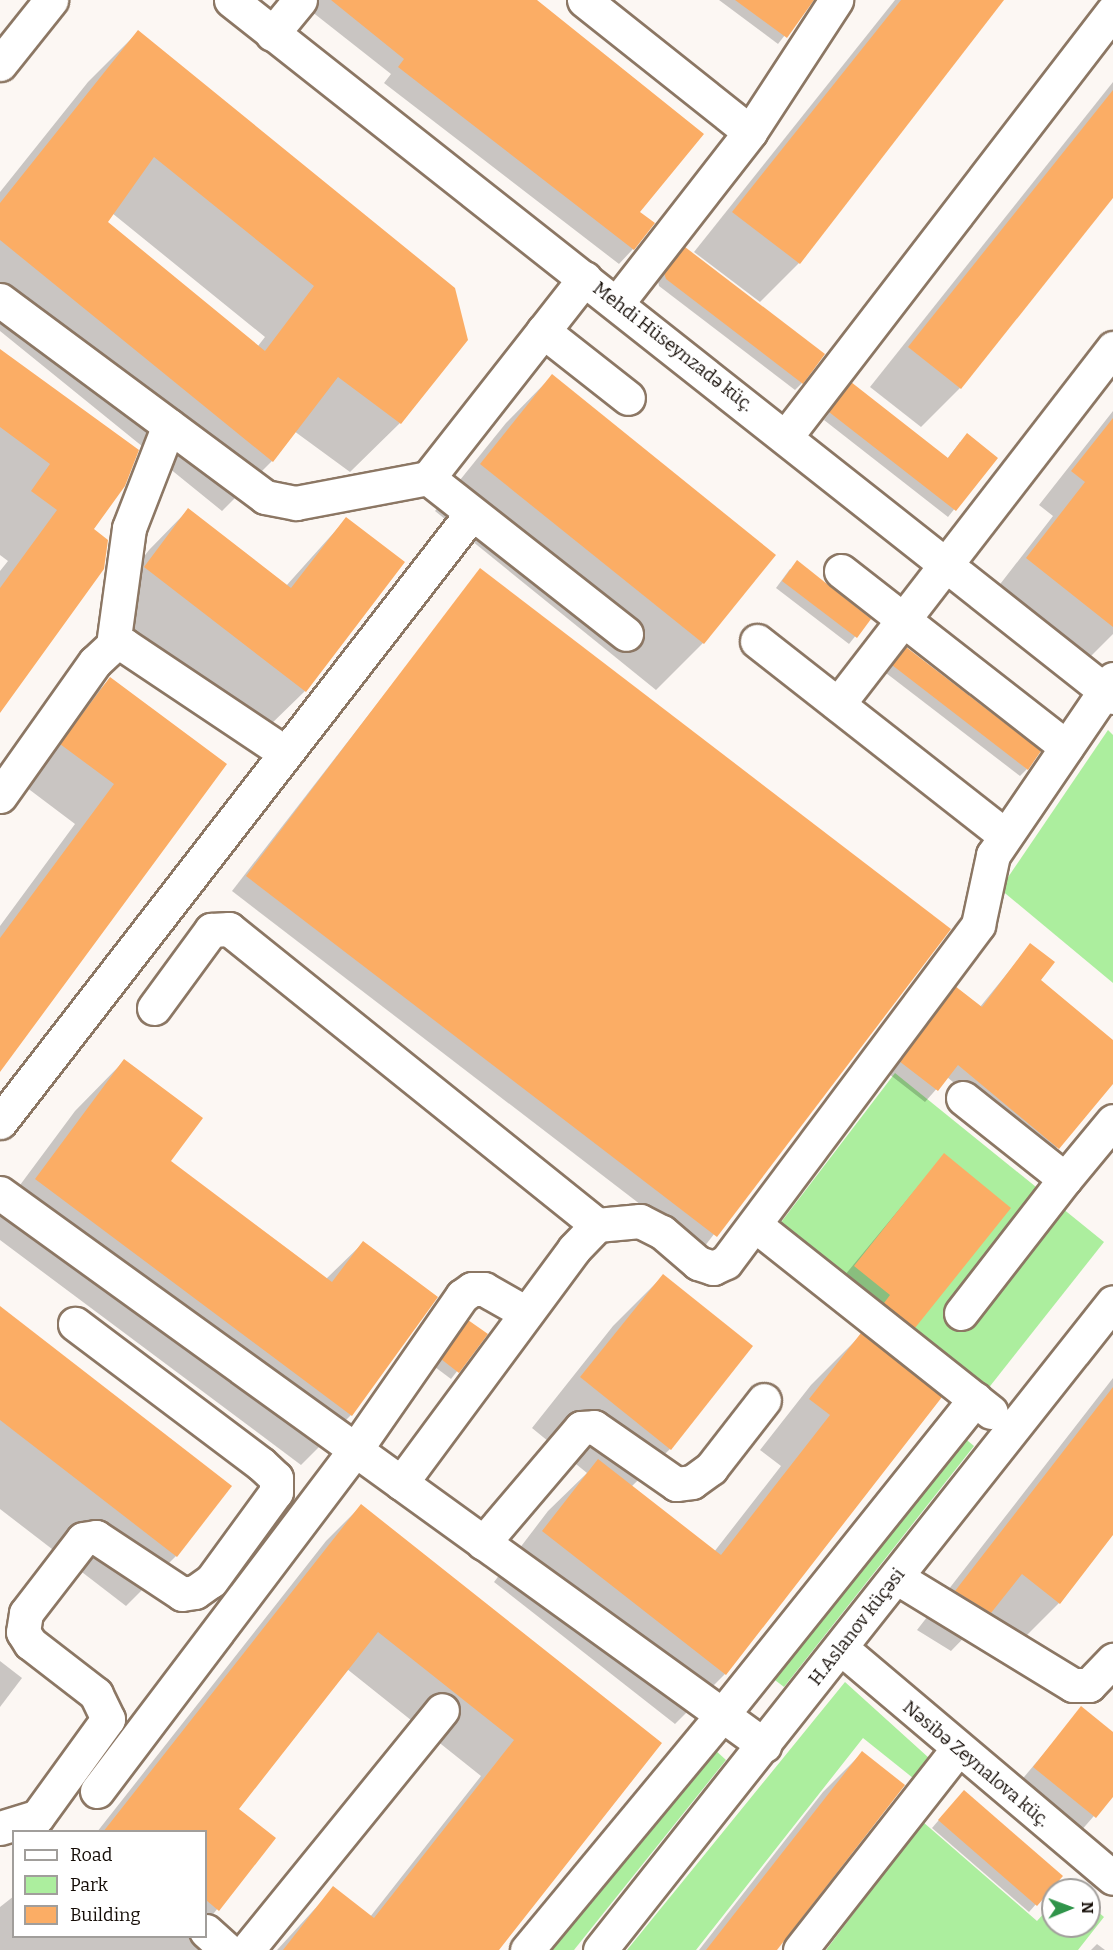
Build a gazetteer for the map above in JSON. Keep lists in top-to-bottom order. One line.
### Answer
{"streets":{"street":["Mehdi Hüseynzadə küç.","H.Aslanov küçəsi","Nəsibə Zeynalova küç."]},"crossings":[["H.Aslanov küçəsi","Nəsibə Zeynalova küç."]],"legend":["Road","Park","Building"],"north":"right"}
